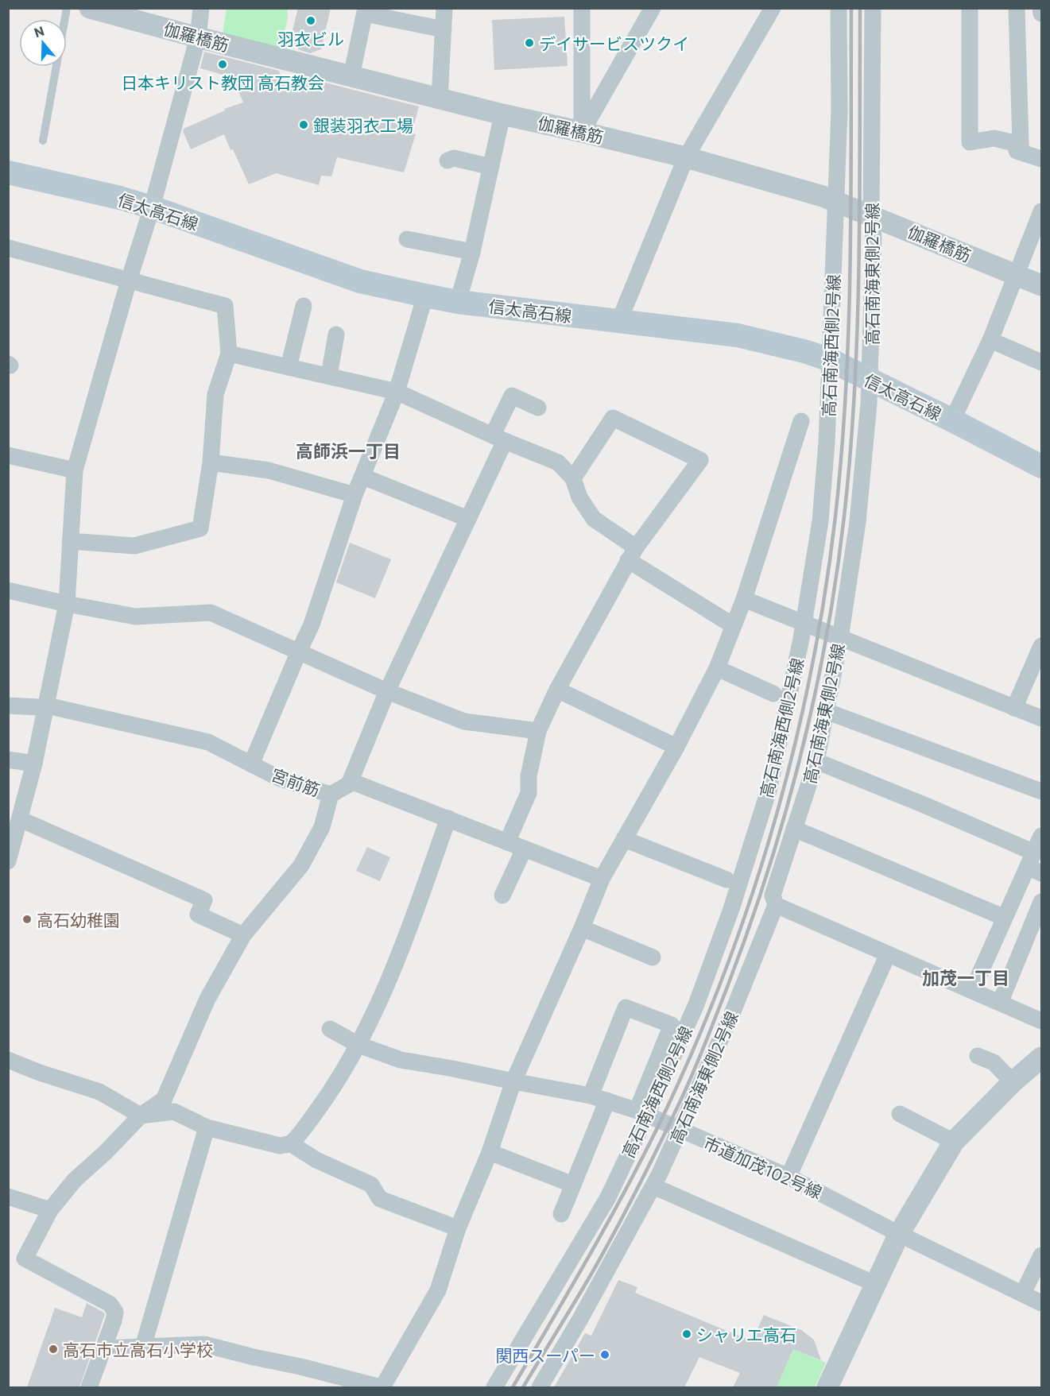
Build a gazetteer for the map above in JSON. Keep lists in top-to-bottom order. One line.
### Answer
{"streets":{"main road":["信太高石線"],"street":["伽羅橋筋","高石南海東側2号線","高石南海西側2号線","宮前筋","市道加茂102号線"]},"crossings":[["伽羅橋筋","高石南海東側2号線"],["伽羅橋筋","高石南海西側2号線"],["信太高石線","高石南海東側2号線"],["信太高石線","高石南海西側2号線"],["高石南海東側2号線","市道加茂102号線"],["高石南海西側2号線","市道加茂102号線"]],"districts":["高師浜一丁目","加茂一丁目"],"places":["羽衣ビル","デイサービスツクイ","日本キリスト教団 高石教会","銀装羽衣工場","高石幼稚園","シャリエ高石","高石市立高石小学校","関西スーパー"],"north":"top"}
